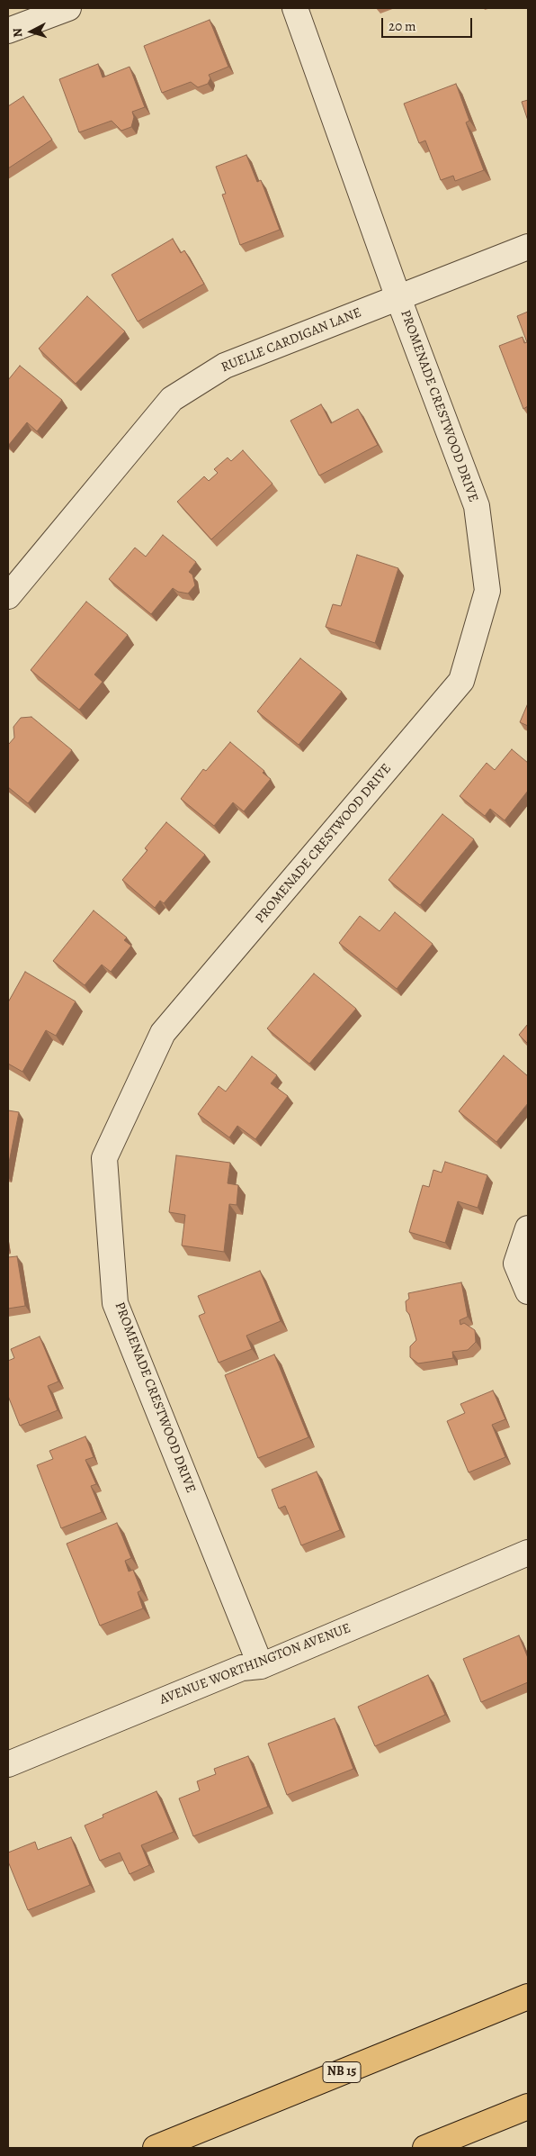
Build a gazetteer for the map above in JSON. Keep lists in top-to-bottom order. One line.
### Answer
{"streets":{"highway":["NB 15"],"street":["RUELLE CARDIGAN LANE","PROMENADE CRESTWOOD DRIVE","AVENUE WORTHINGTON AVENUE"]},"crossings":[["RUELLE CARDIGAN LANE","PROMENADE CRESTWOOD DRIVE"],["PROMENADE CRESTWOOD DRIVE","AVENUE WORTHINGTON AVENUE"]],"scale_bar":"20 m","north":"left"}
